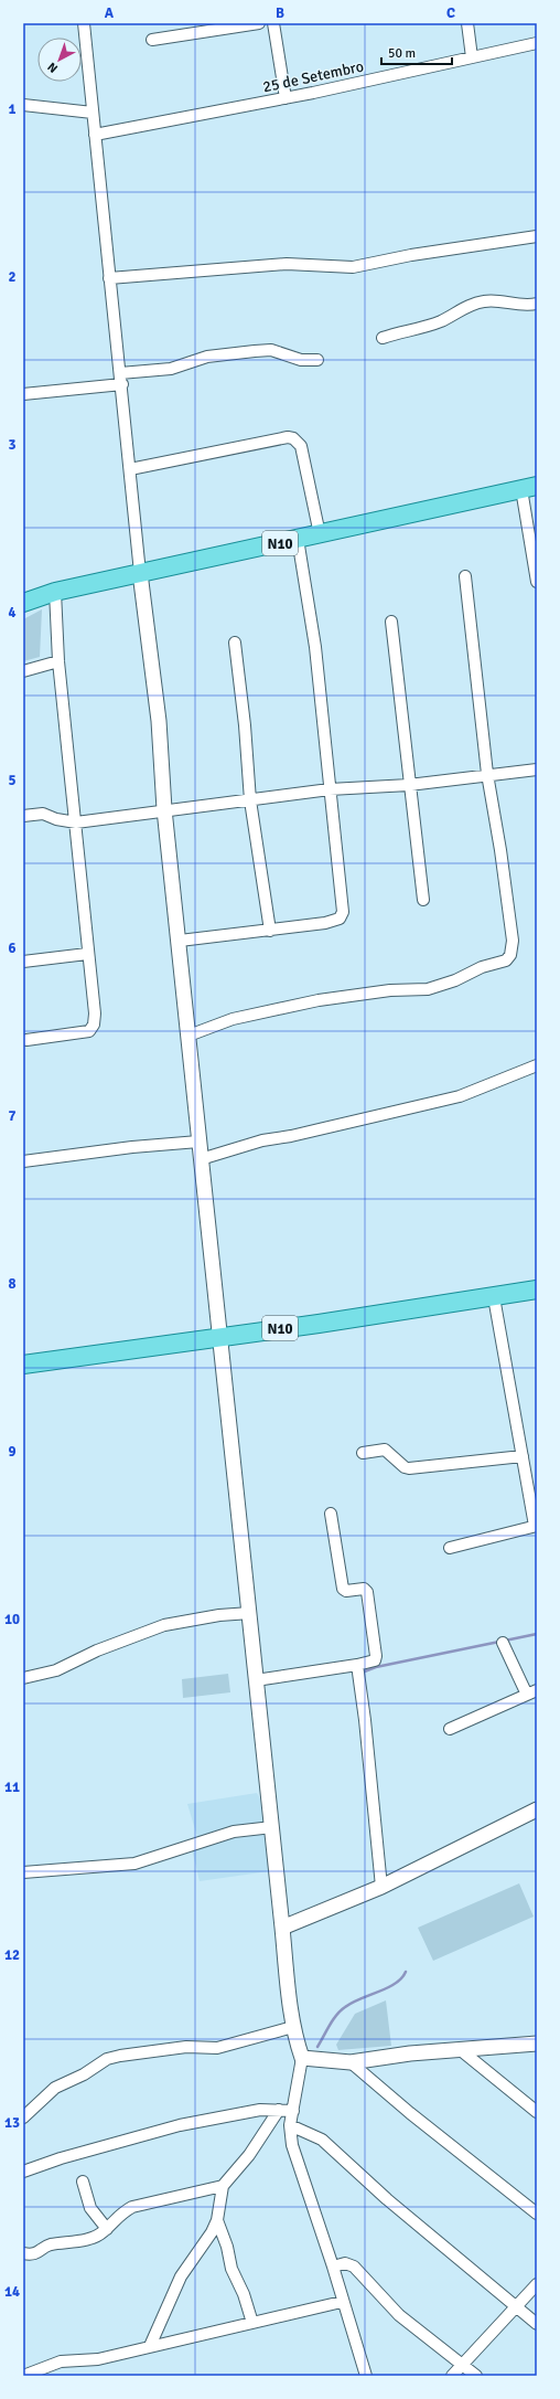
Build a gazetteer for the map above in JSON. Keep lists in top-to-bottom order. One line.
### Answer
{"streets":{"main road":["N10"],"street":["25 de Setembro"]},"scale_bar":"50 m","north":"bottom left","grid":{"columns":["A","B","C"],"rows":["1","2","3","4","5","6","7","8","9","10","11","12","13","14"]}}
